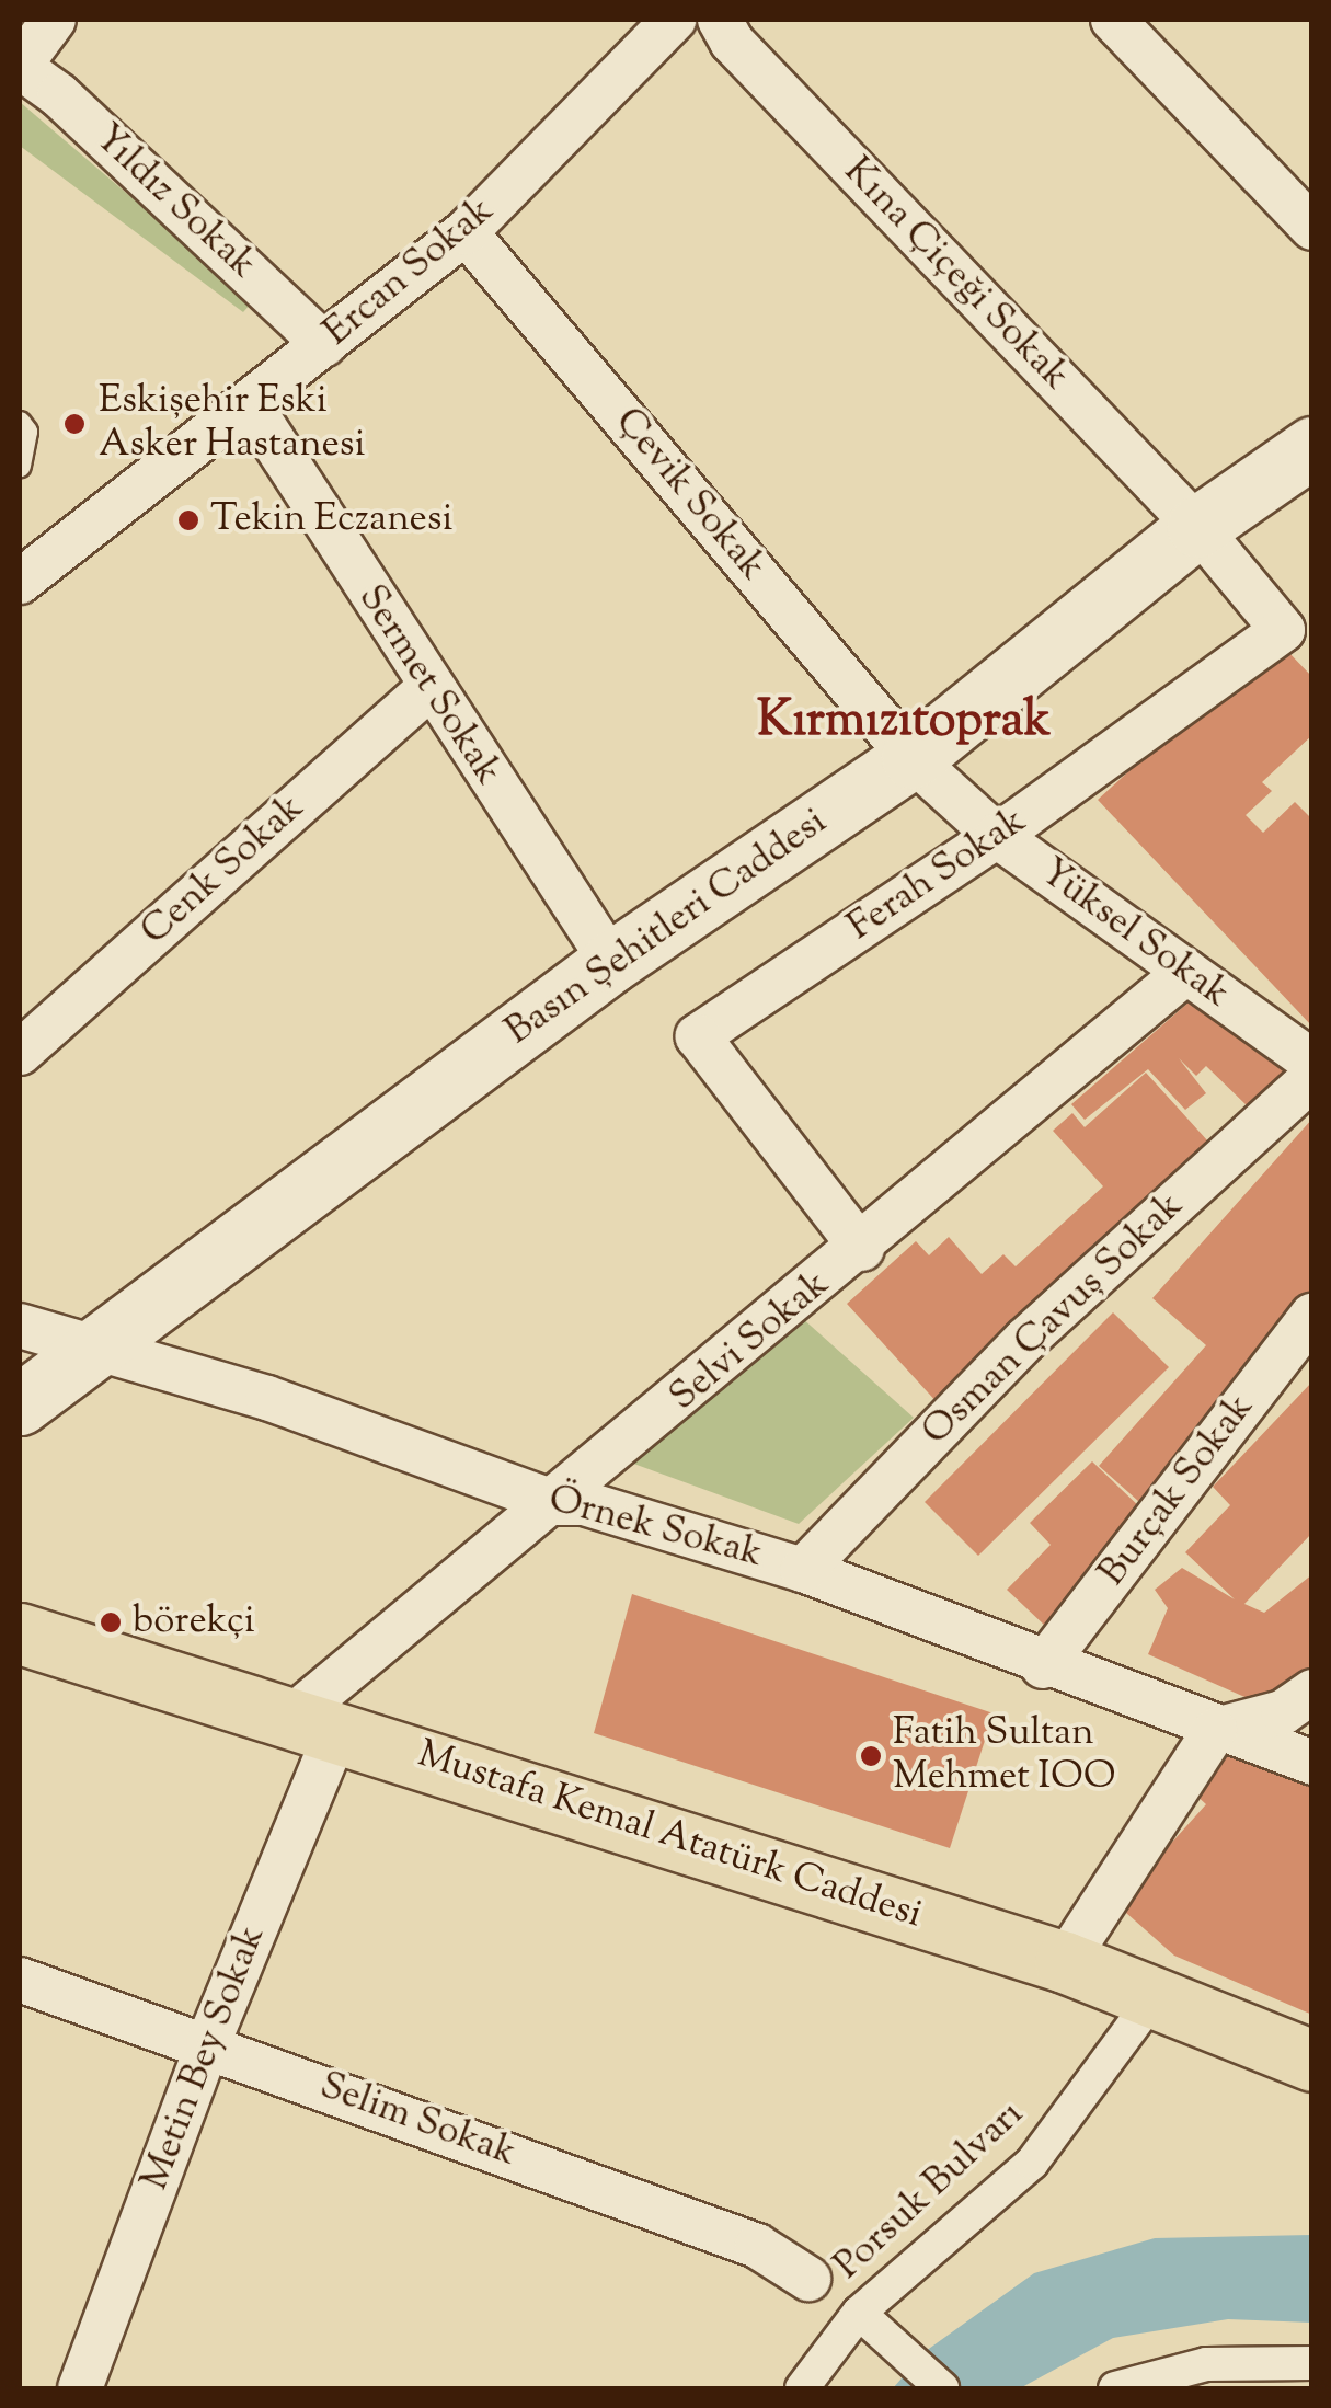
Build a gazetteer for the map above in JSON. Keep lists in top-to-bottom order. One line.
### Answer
{"streets":{"main road":["Basın Şehitleri Caddesi","Mustafa Kemal Atatürk Caddesi"],"street":["Yıldız Sokak","Ercan Sokak","Kına Çiçeği Sokak","Çevik Sokak","Sermet Sokak","Cenk Sokak","Ferah Sokak","Yüksel Sokak","Osman Çavuş Sokak","Selvi Sokak","Burçak Sokak","Örnek Sokak","Metin Bey Sokak","Selim Sokak","Porsuk Bulvarı"]},"crossings":[["Yıldız Sokak","Ercan Sokak"],["Ercan Sokak","Çevik Sokak"],["Ercan Sokak","Sermet Sokak"],["Kına Çiçeği Sokak","Ferah Sokak"],["Kına Çiçeği Sokak","Basın Şehitleri Caddesi"],["Çevik Sokak","Basın Şehitleri Caddesi"],["Çevik Sokak","Yüksel Sokak"],["Sermet Sokak","Cenk Sokak"],["Sermet Sokak","Basın Şehitleri Caddesi"],["Ferah Sokak","Basın Şehitleri Caddesi"],["Ferah Sokak","Yüksel Sokak"],["Ferah Sokak","Selvi Sokak"],["Basın Şehitleri Caddesi","Yüksel Sokak"],["Basın Şehitleri Caddesi","Örnek Sokak"],["Yüksel Sokak","Selvi Sokak"],["Osman Çavuş Sokak","Örnek Sokak"],["Selvi Sokak","Örnek Sokak"],["Selvi Sokak","Mustafa Kemal Atatürk Caddesi"],["Selvi Sokak","Metin Bey Sokak"],["Burçak Sokak","Örnek Sokak"],["Mustafa Kemal Atatürk Caddesi","Metin Bey Sokak"],["Mustafa Kemal Atatürk Caddesi","Porsuk Bulvarı"],["Metin Bey Sokak","Selim Sokak"]],"districts":["Kırmızıtoprak"],"places":["Eskişehir Eski Asker Hastanesi","Tekin Eczanesi","börekçi","Fatih Sultan Mehmet IOO"]}
